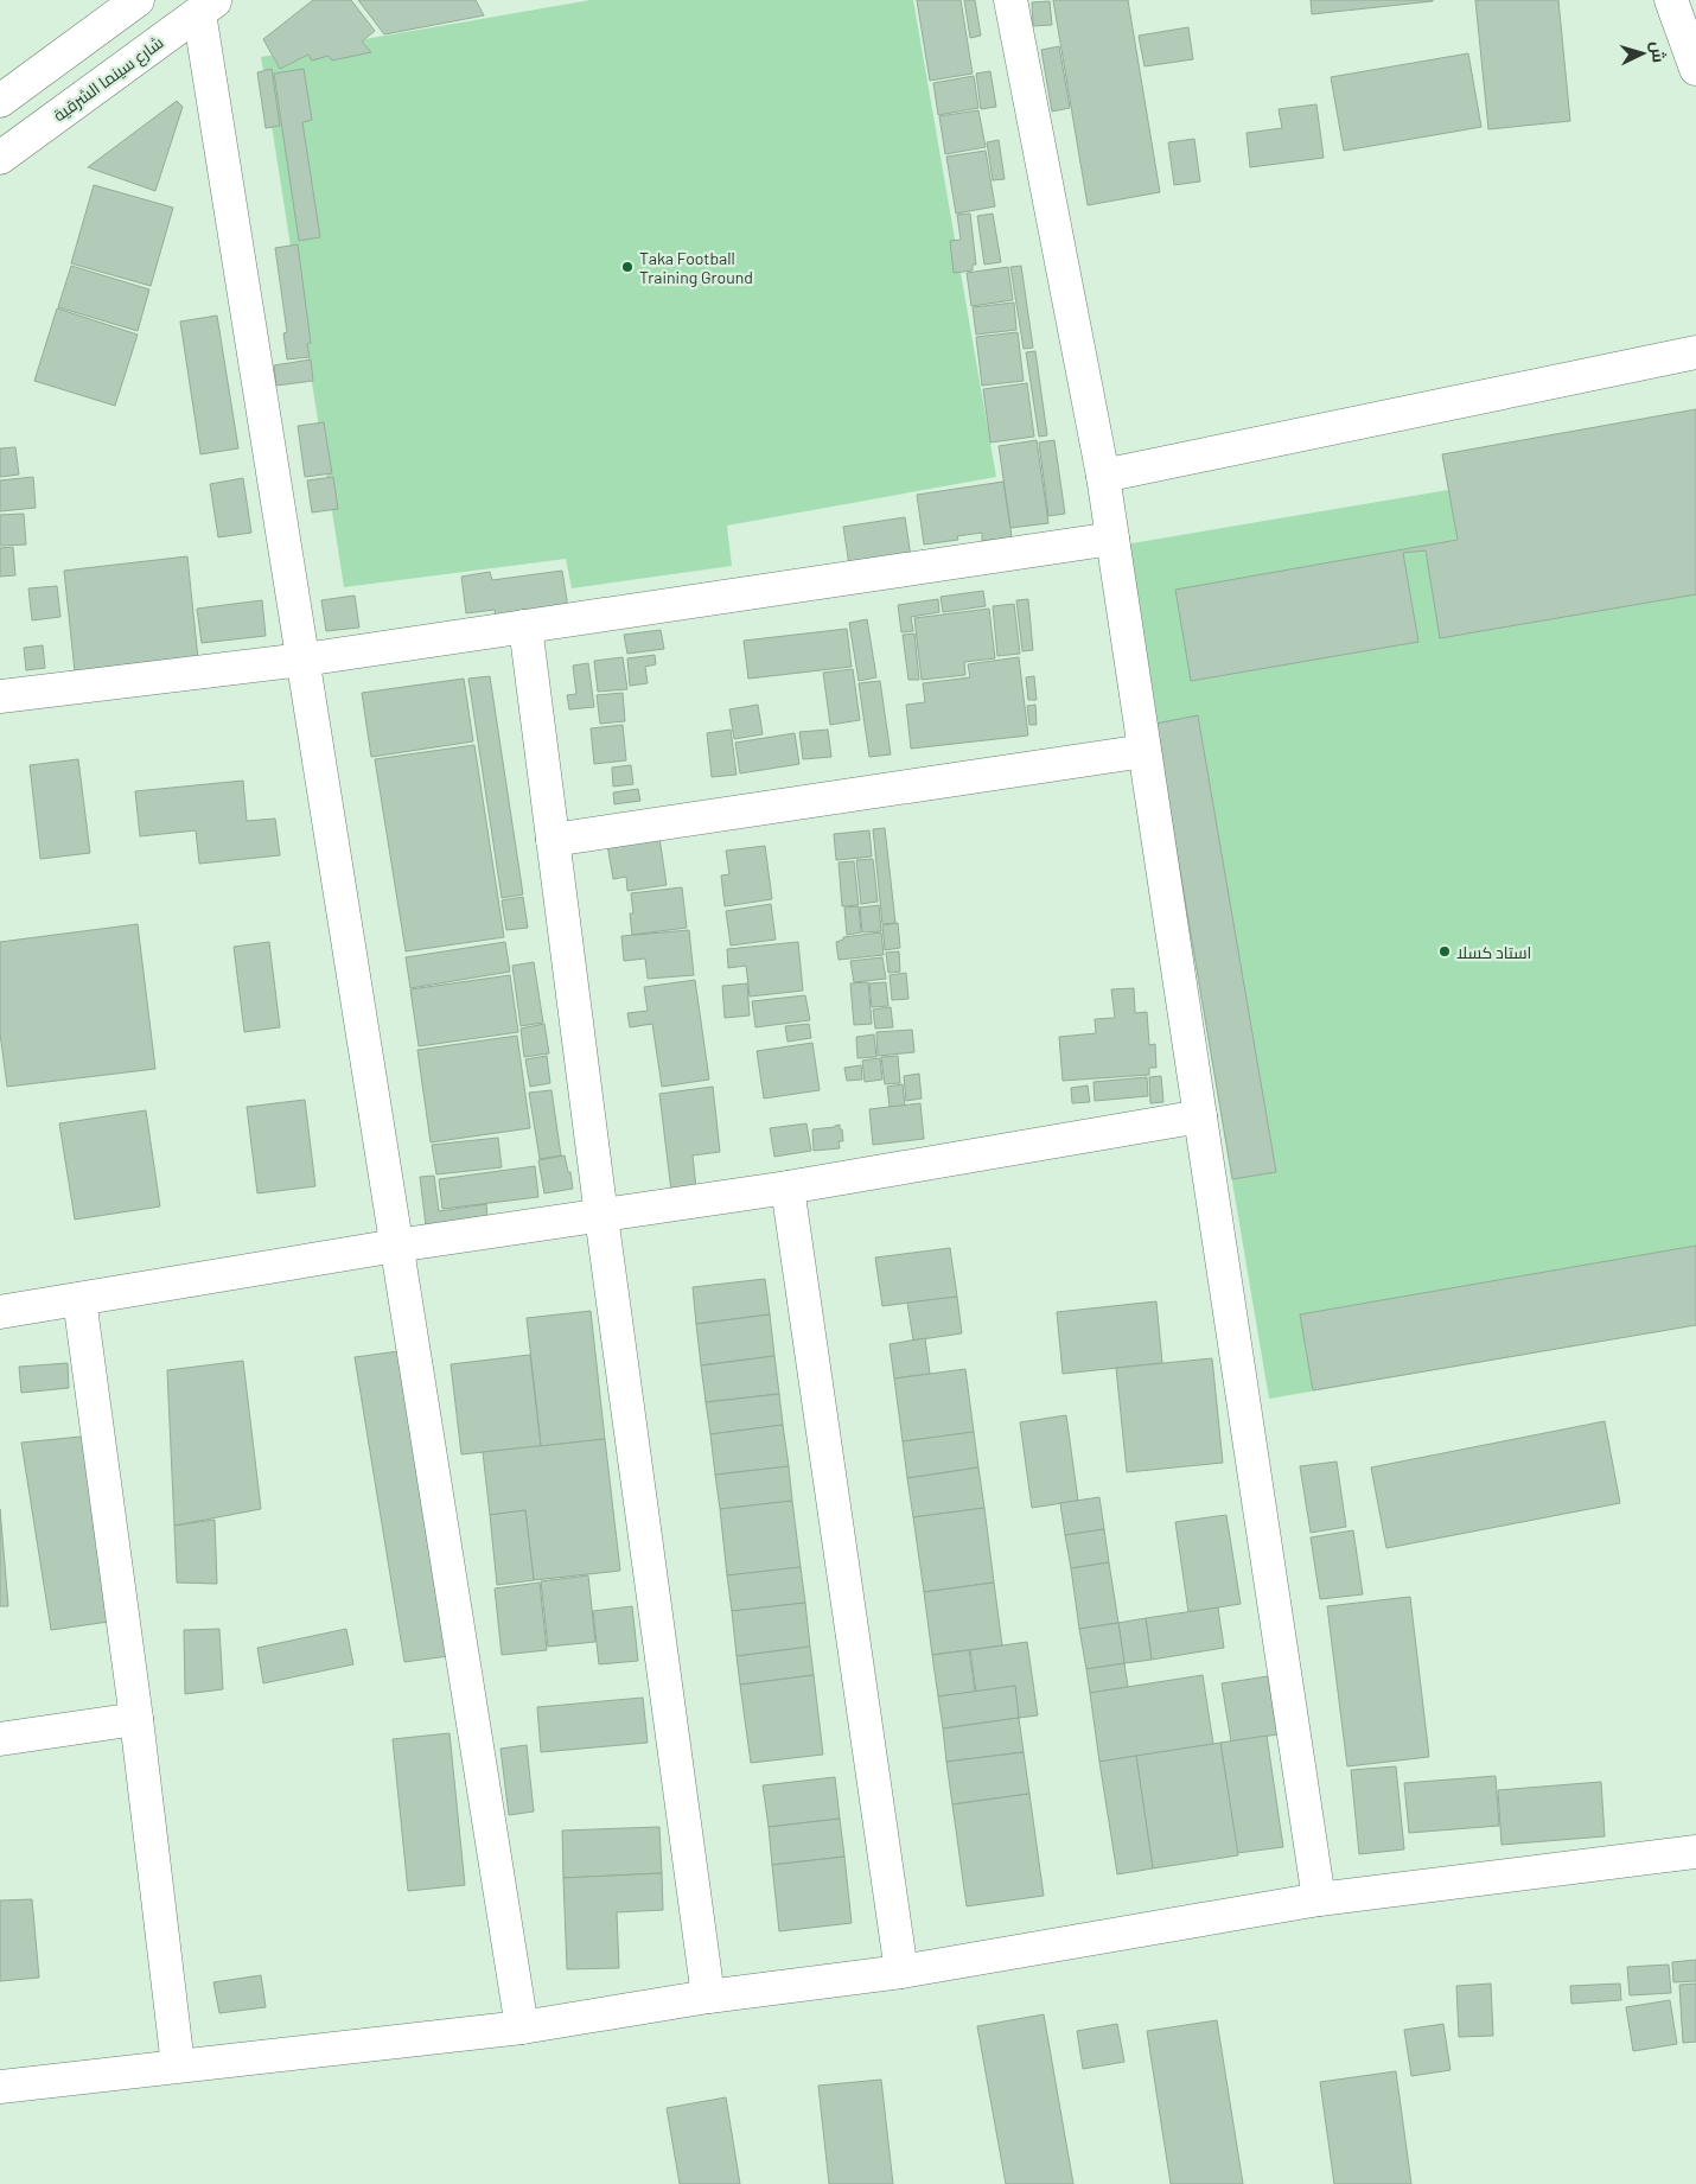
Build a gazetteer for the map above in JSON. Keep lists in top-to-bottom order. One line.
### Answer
{"streets":{"street":["شارع سينما الشرقية"]},"places":["Taka Football Training Ground","استاد كسلا"],"north":"right"}
